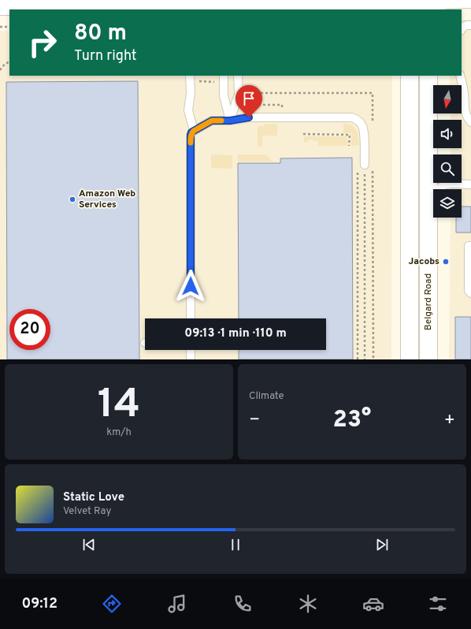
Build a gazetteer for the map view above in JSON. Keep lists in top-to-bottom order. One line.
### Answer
{"streets":{"main road":["Belgard Road"]},"places":["Amazon Web Services","Jacobs"],"north":"bottom","page":{"turn":["80 m","Turn right"],"limit":"20","trip":"09:13 · 1 min · 110 m","tile":[["14","km/h"],"Climate"],"heat":["−","23°","+"],"song":["Static Love","Velvet Ray"],"tabs":"09:12"}}
